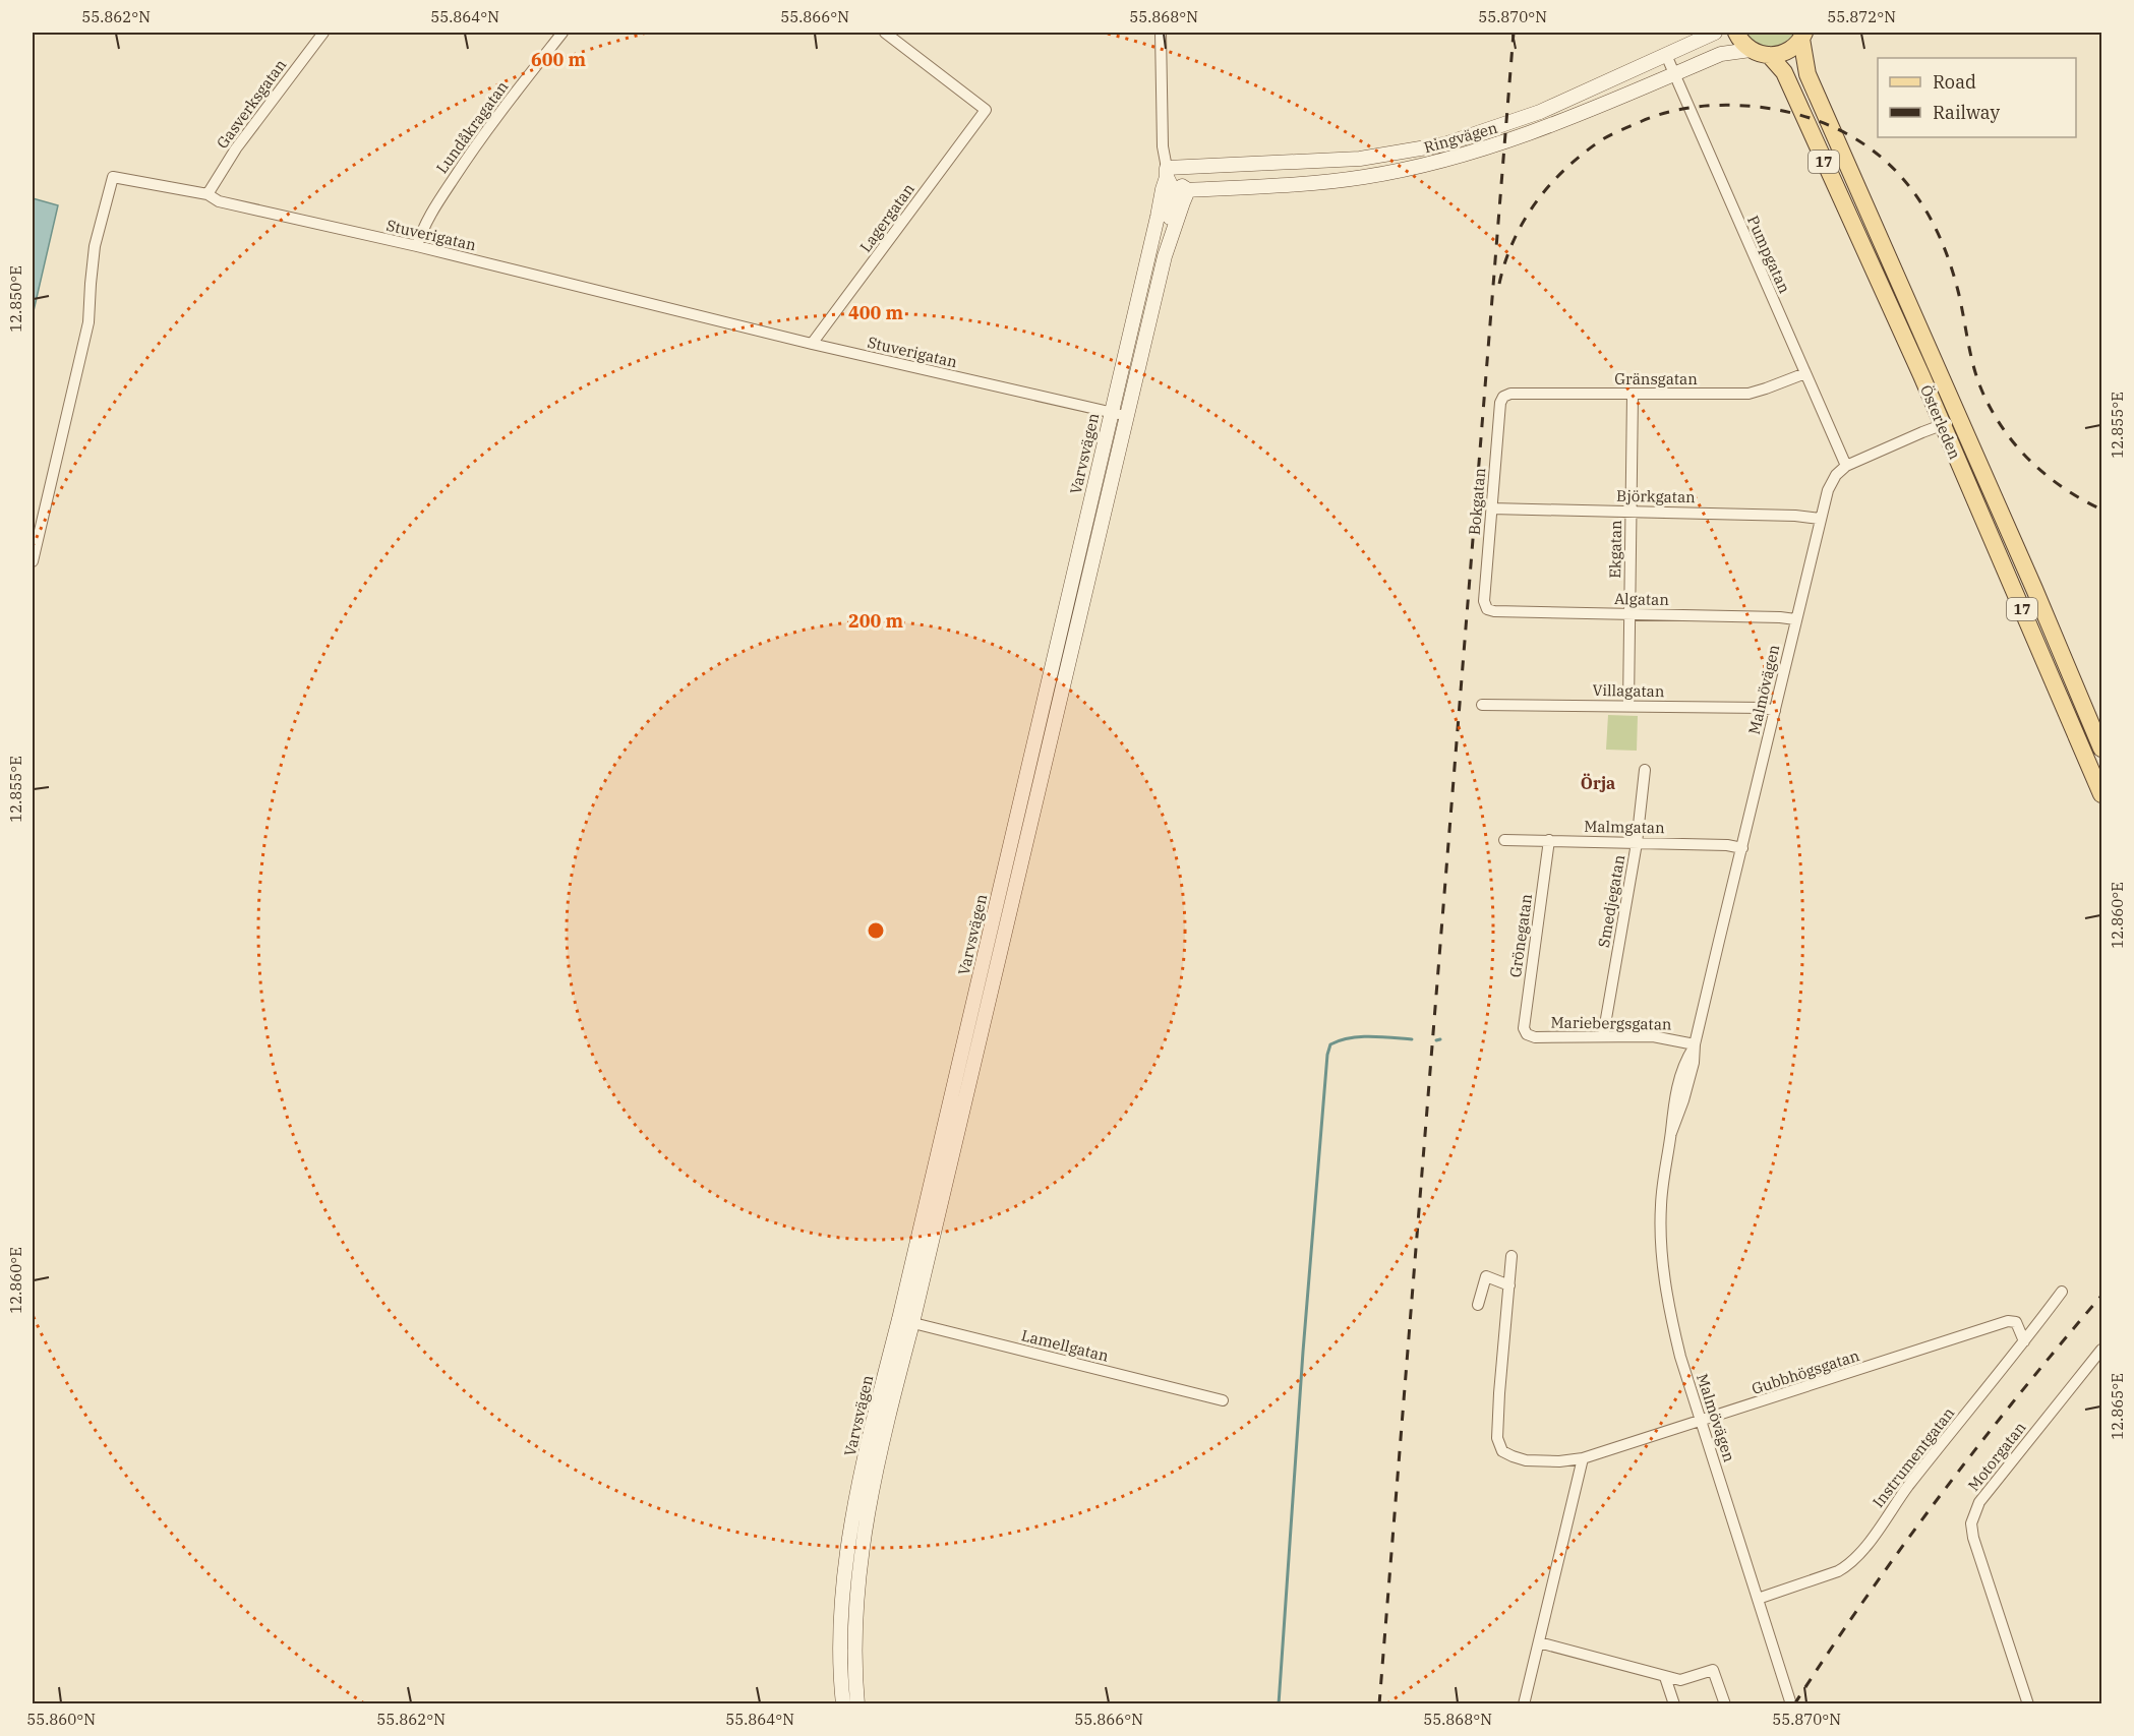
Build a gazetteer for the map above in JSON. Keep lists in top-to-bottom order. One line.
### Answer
{"streets":{"main road":["Ringvägen","17","Österleden","Varvsvägen"],"street":["Gasverksgatan","Lundåkragatan","Lagergatan","Stuverigatan","Pumpgatan","Gränsgatan","Björkgatan","Bokgatan","Ekgatan","Algatan","Malmövägen","Villagatan","Malmgatan","Smedjegatan","Grönegatan","Mariebergsgatan","Lamellgatan","Gubbhögsgatan","Motorgatan","Instrumentgatan"]},"crossings":[["Gasverksgatan","Stuverigatan"],["Lundåkragatan","Stuverigatan"],["Ringvägen","Pumpgatan"],["Ringvägen","Varvsvägen"],["17","Österleden"],["Lagergatan","Stuverigatan"],["Stuverigatan","Varvsvägen"],["Pumpgatan","Gränsgatan"],["Pumpgatan","Malmövägen"],["Gränsgatan","Bokgatan"],["Gränsgatan","Ekgatan"],["Varvsvägen","Lamellgatan"],["Björkgatan","Bokgatan"],["Björkgatan","Ekgatan"],["Björkgatan","Malmövägen"],["Bokgatan","Algatan"],["Ekgatan","Algatan"],["Ekgatan","Villagatan"],["Algatan","Malmövägen"],["Malmövägen","Villagatan"],["Malmövägen","Malmgatan"],["Malmövägen","Mariebergsgatan"],["Malmövägen","Gubbhögsgatan"],["Malmövägen","Instrumentgatan"],["Malmgatan","Smedjegatan"],["Malmgatan","Grönegatan"],["Smedjegatan","Mariebergsgatan"],["Grönegatan","Mariebergsgatan"],["Gubbhögsgatan","Instrumentgatan"]],"districts":["Örja"],"legend":["Road","Railway"],"coordinates":["55.862°N","55.864°N","55.866°N","55.868°N","55.870°N","55.872°N","12.850°E","12.855°E","12.860°E","12.865°E","55.860°N"],"rings":["600 m","400 m","200 m"]}
